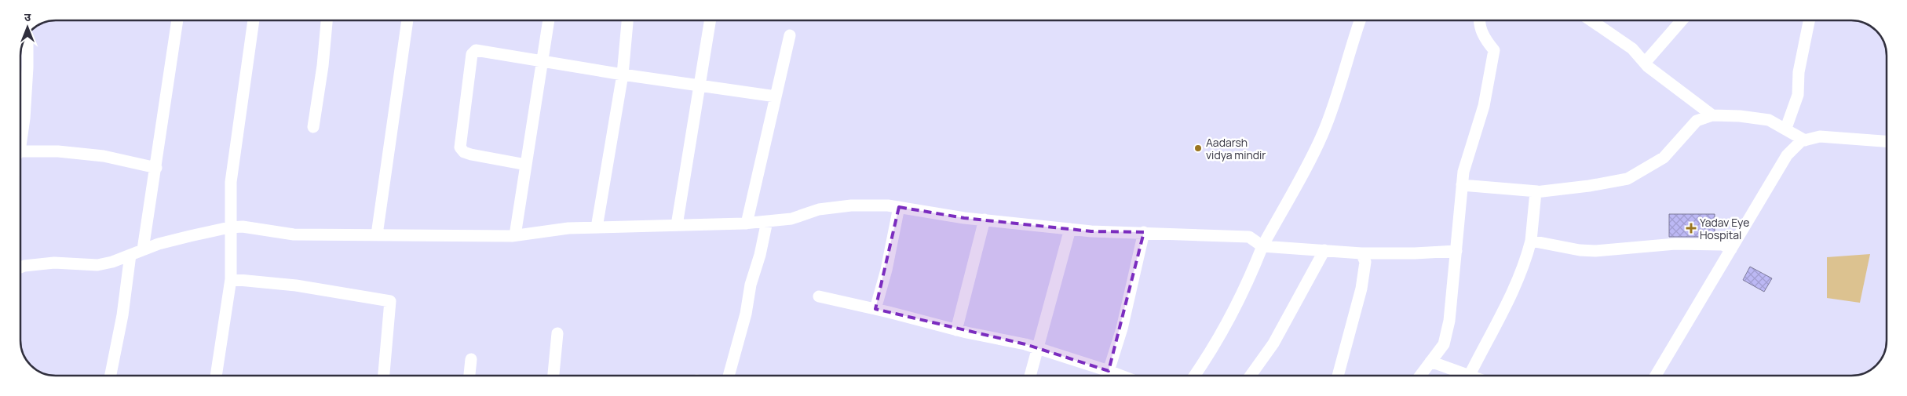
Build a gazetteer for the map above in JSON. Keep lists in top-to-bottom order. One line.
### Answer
{"places":{"other":["Aadarsh vidya mindir"],"health":["Yadav Eye Hospital"]},"north":"top"}
